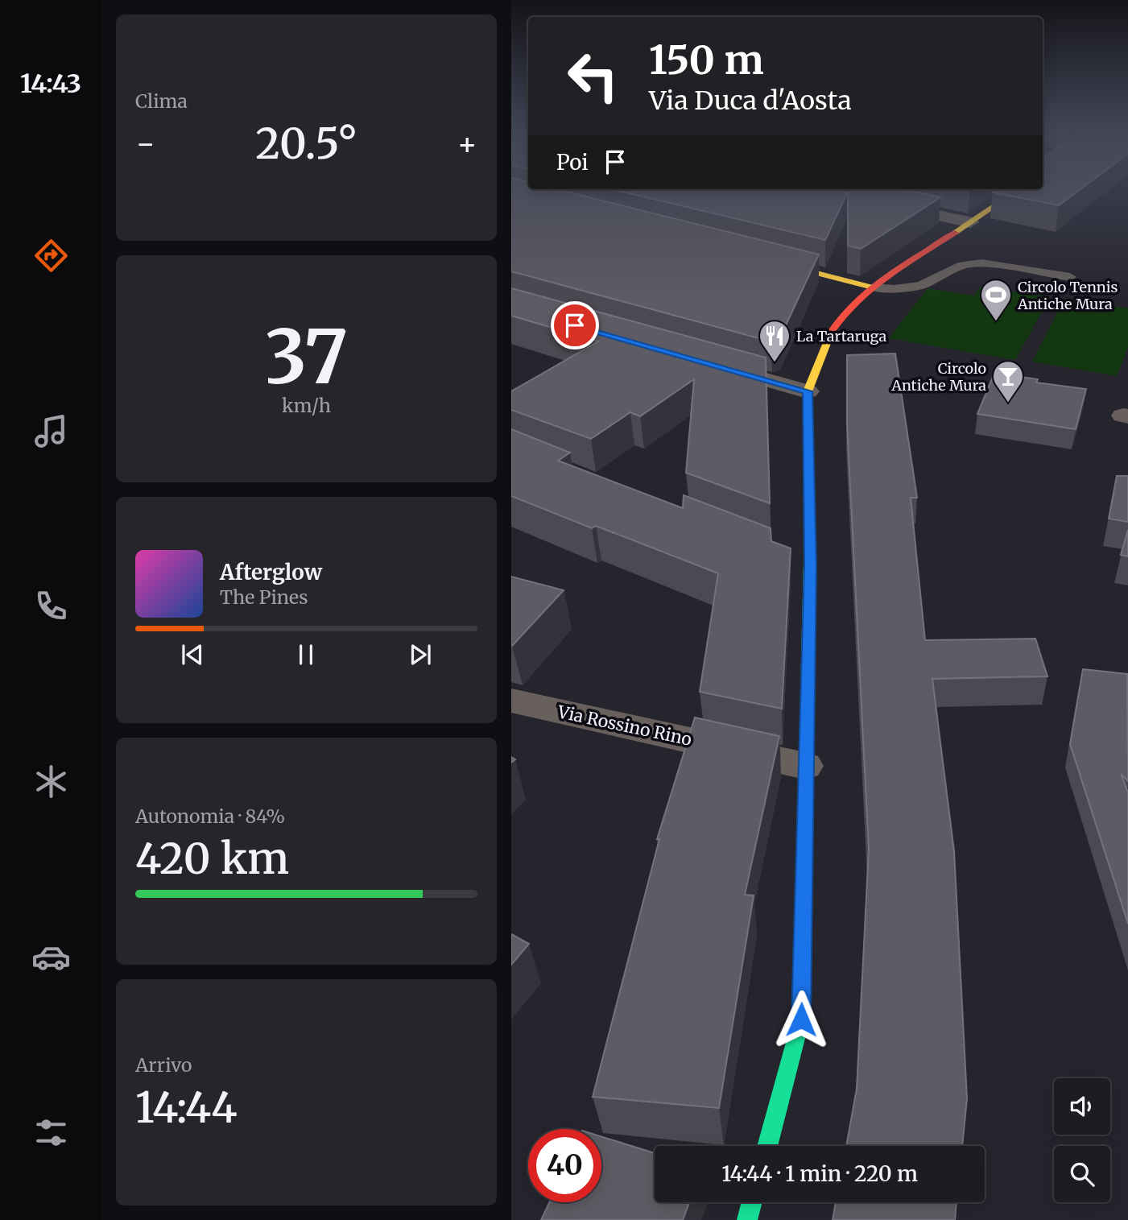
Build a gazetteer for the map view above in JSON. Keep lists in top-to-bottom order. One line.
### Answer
{"streets":{"street":["Via Rossino Rino"]},"places":{"sports":["Circolo Tennis Antiche Mura"],"restaurant":["La Tartaruga"],"bar":["Circolo Antiche Mura"]},"page":{"tabs":"14:43","tile":["Clima",["37","km/h"],["Autonomia · 84%","420 km"],["Arrivo","14:44"]],"turn":["150 m","Via Duca d'Aosta"],"heat":["−","20.5°","+"],"then":"Poi","song":["Afterglow","The Pines"],"limit":"40","trip":"14:44 · 1 min · 220 m"}}
